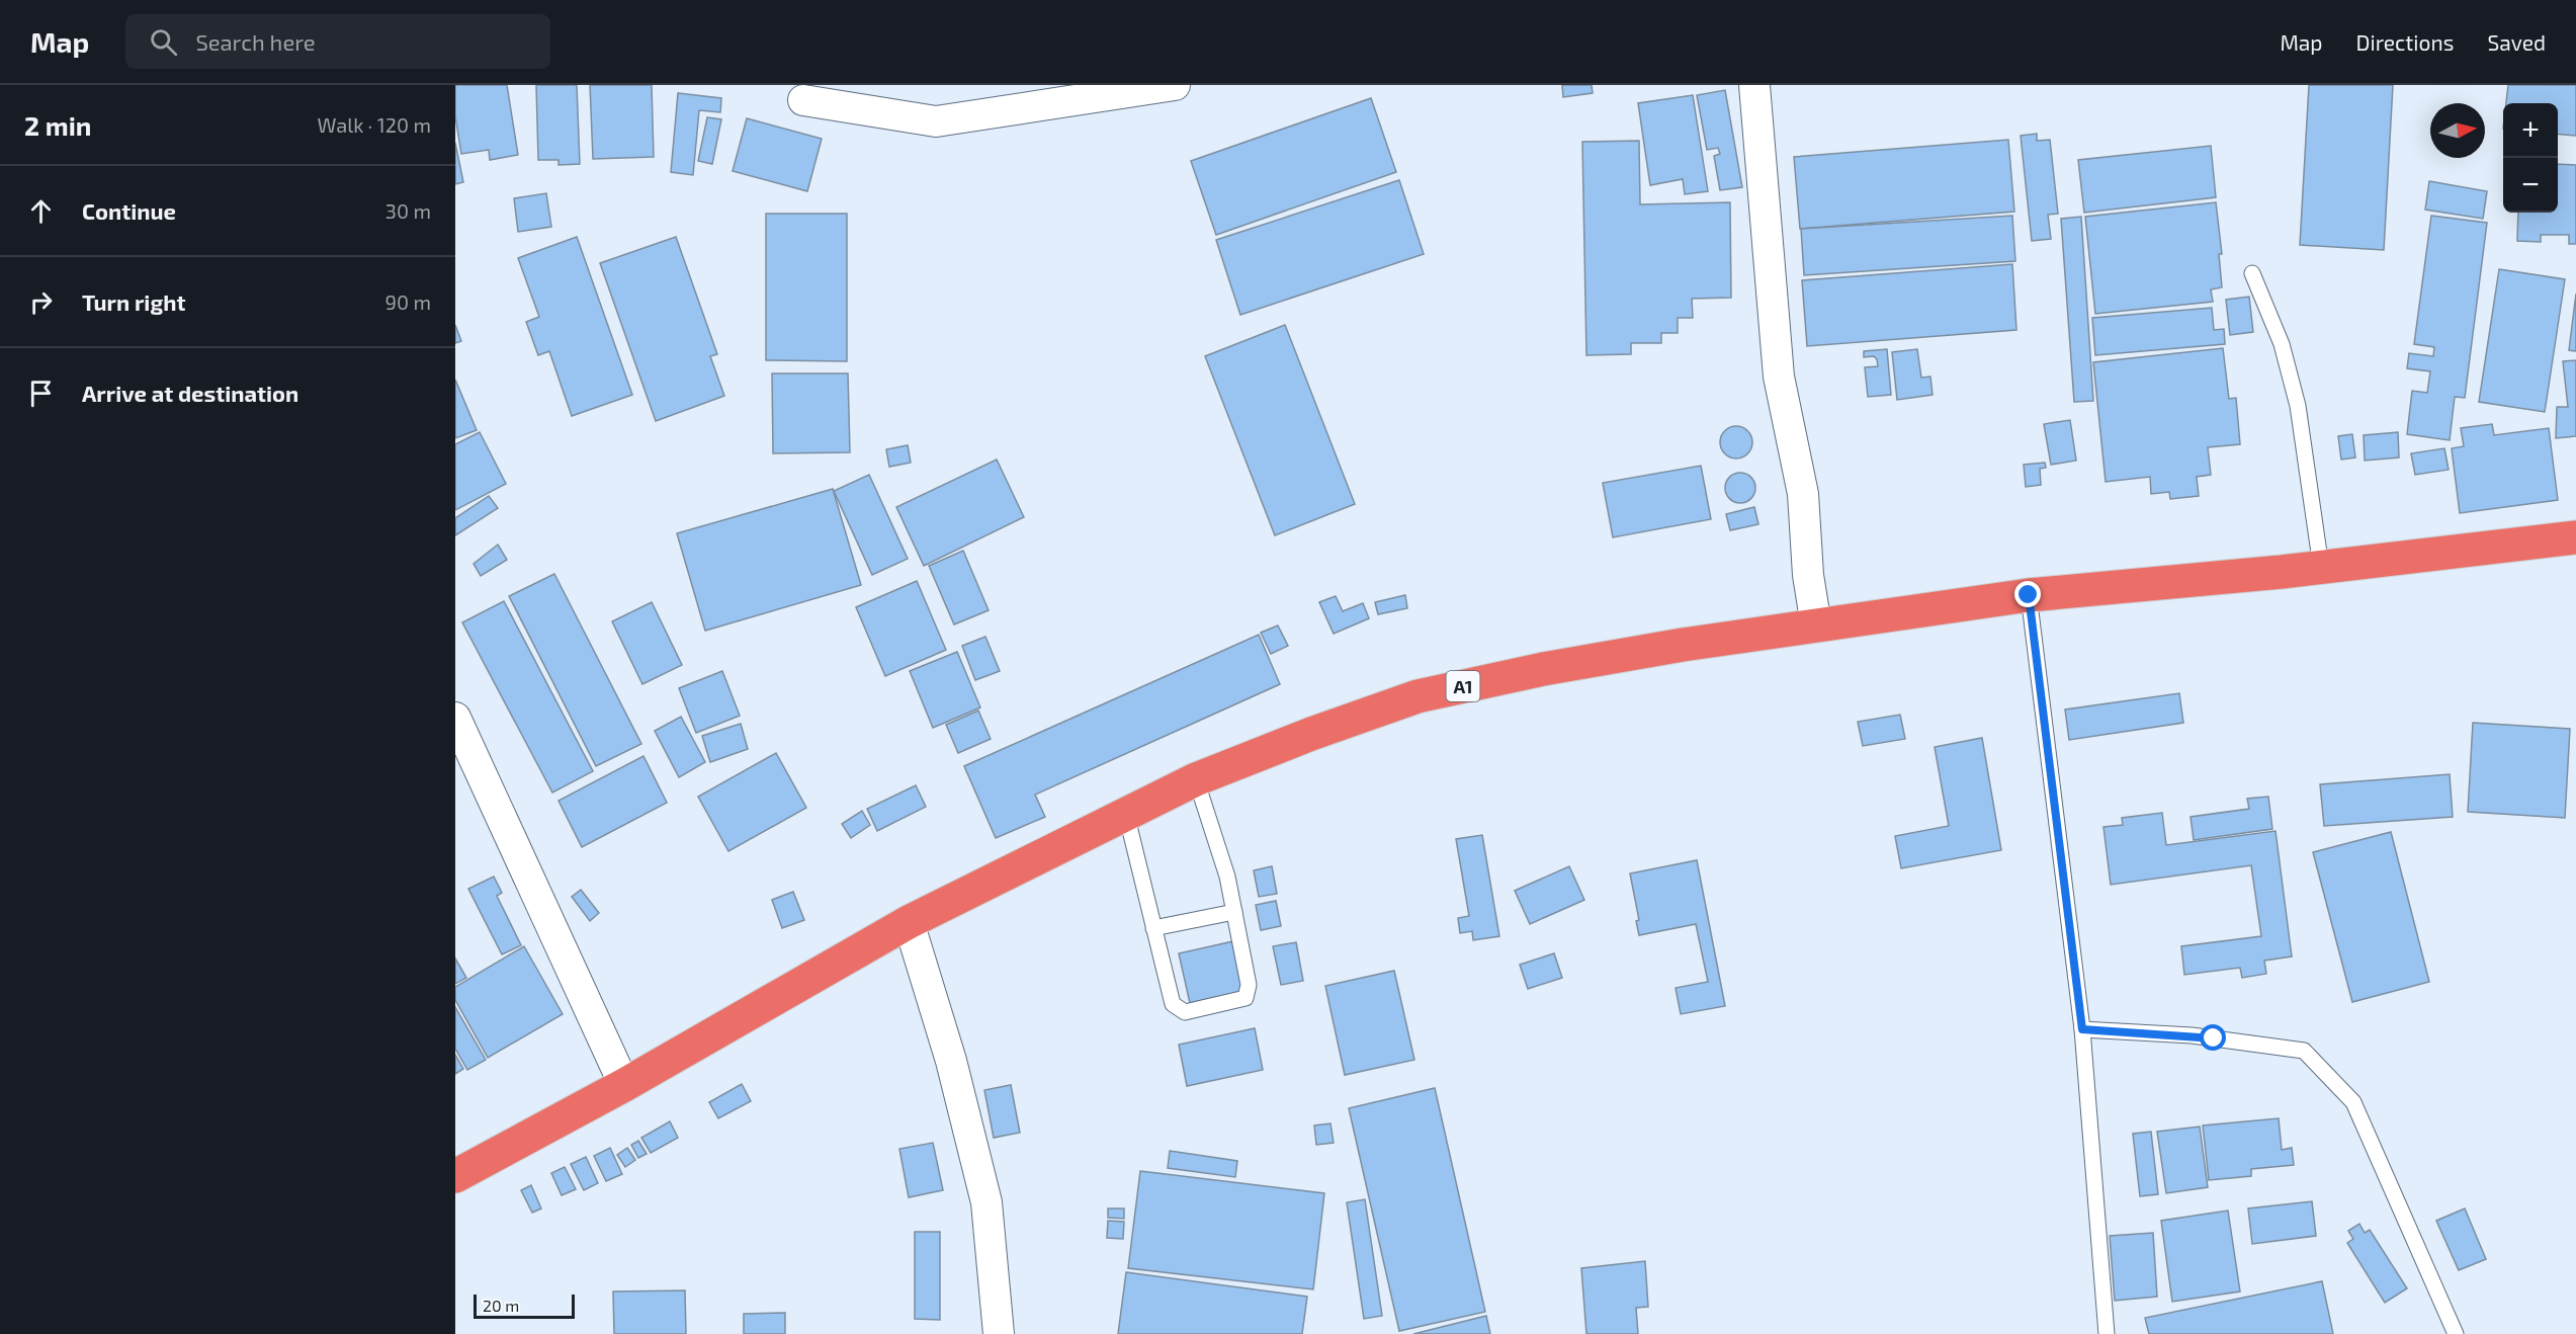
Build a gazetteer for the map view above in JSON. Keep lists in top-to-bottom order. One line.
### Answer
{"streets":{"highway":["A1"]},"scale_bar":"20 m","north":"right","page":{"header":"Map","search":"Search here","nav":["Map","Directions","Saved"],"heading":["2 min","Walk · 120 m"],"map_buttons":["+","−"],"list":[["Continue","30 m"],["Turn right","90 m"],"Arrive at destination"],"scale":"20 m"}}
